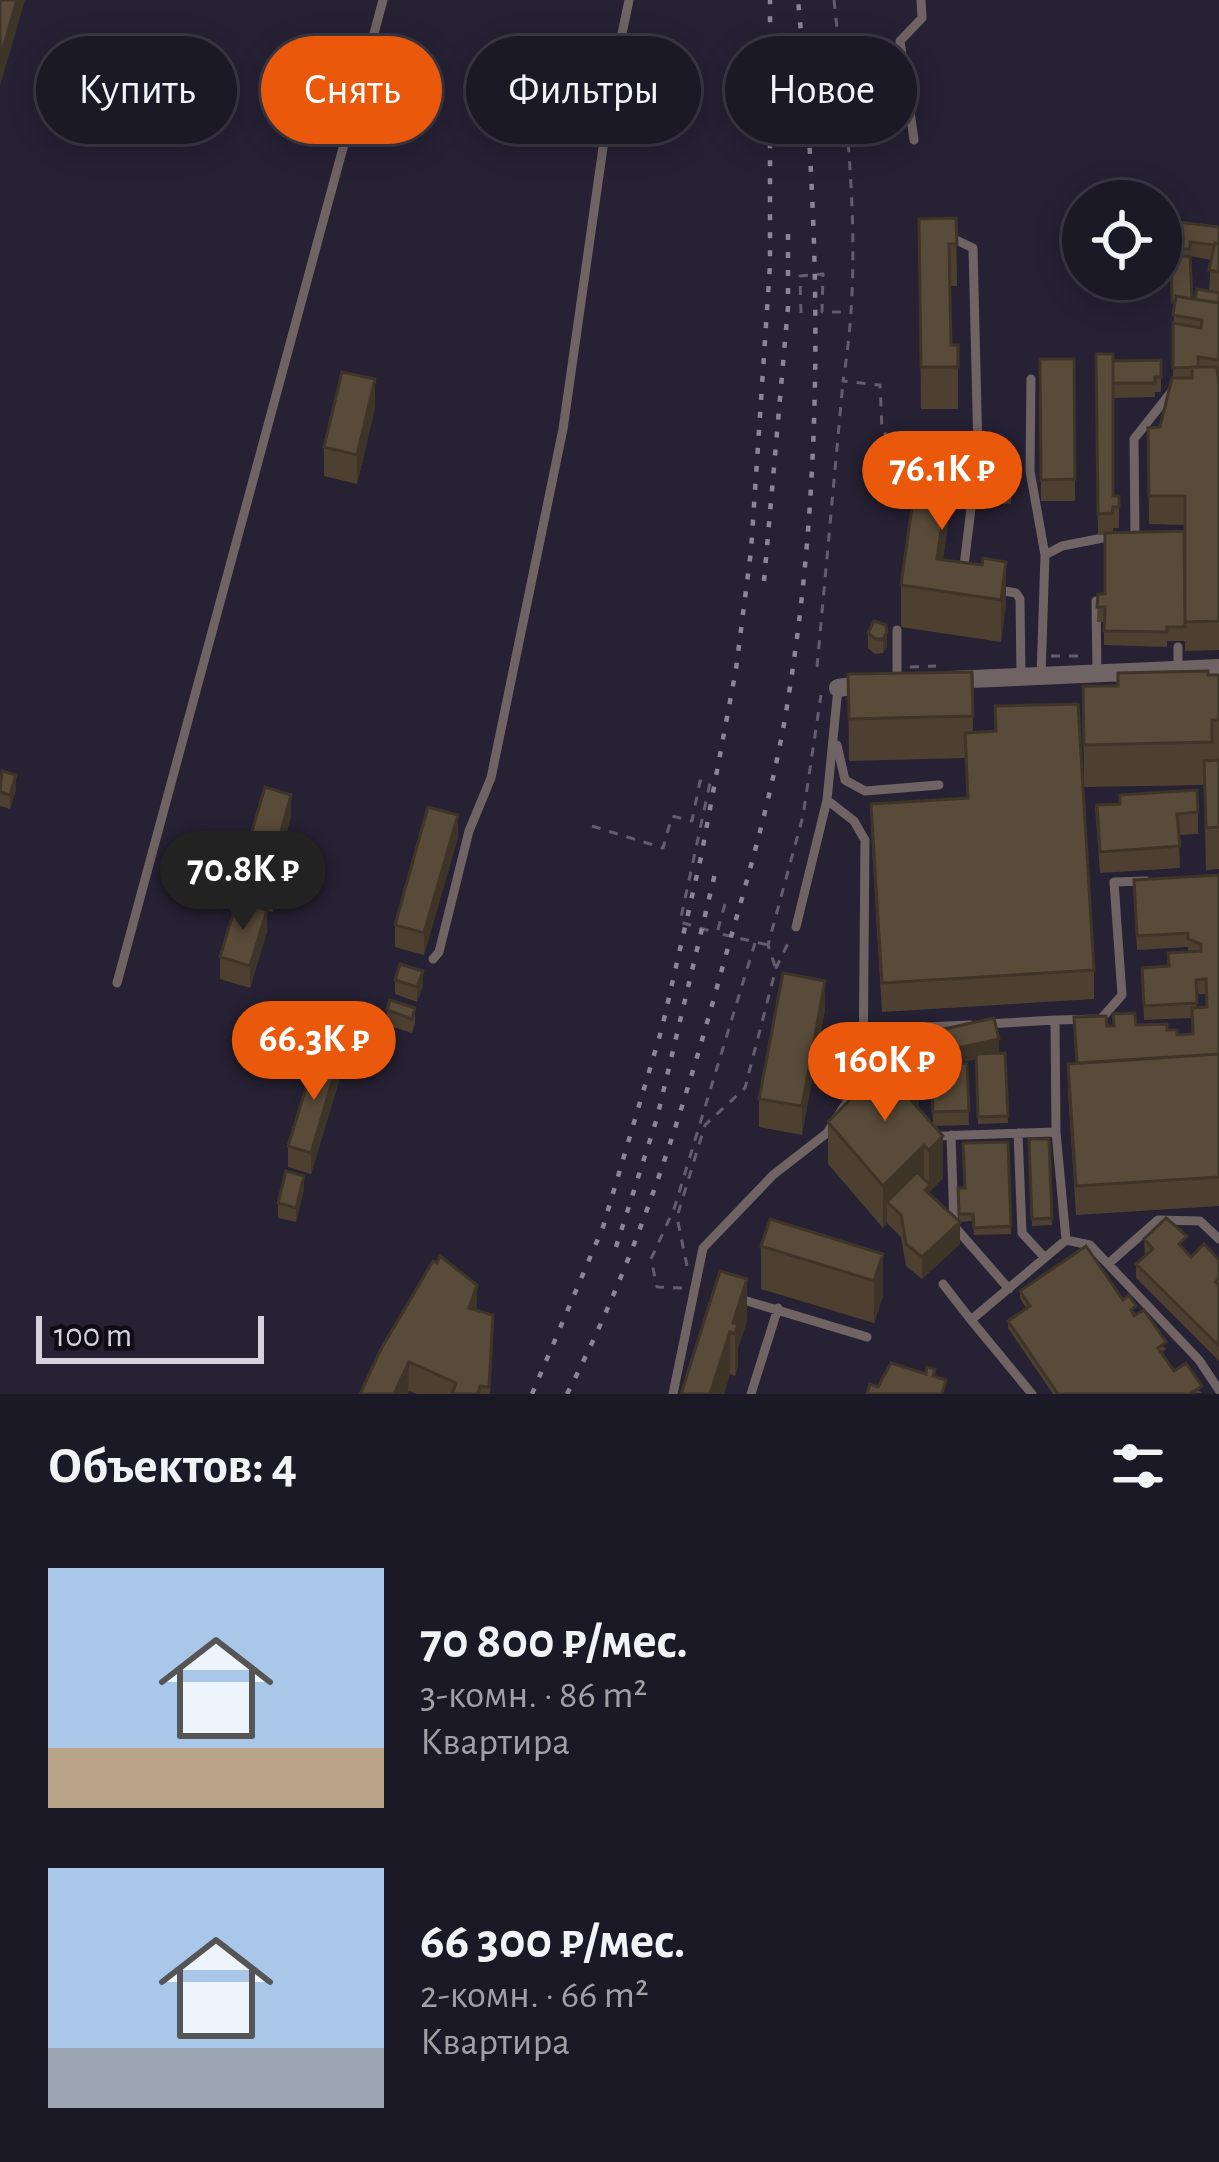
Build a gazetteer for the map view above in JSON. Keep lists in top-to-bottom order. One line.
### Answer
{"scale_bar":"100 m","page":{"chip":["Купить","Снять","Фильтры","Новое"],"price":["76.1K ₽","70.8K ₽","66.3K ₽","160K ₽"],"scale":"100 m","heading":"Объектов: 4","list":[{"name":"70 800 ₽/мес.","note":"3-комн. · 86 m² · Квартира"},{"name":"66 300 ₽/мес.","note":"2-комн. · 66 m² · Квартира"}]}}
